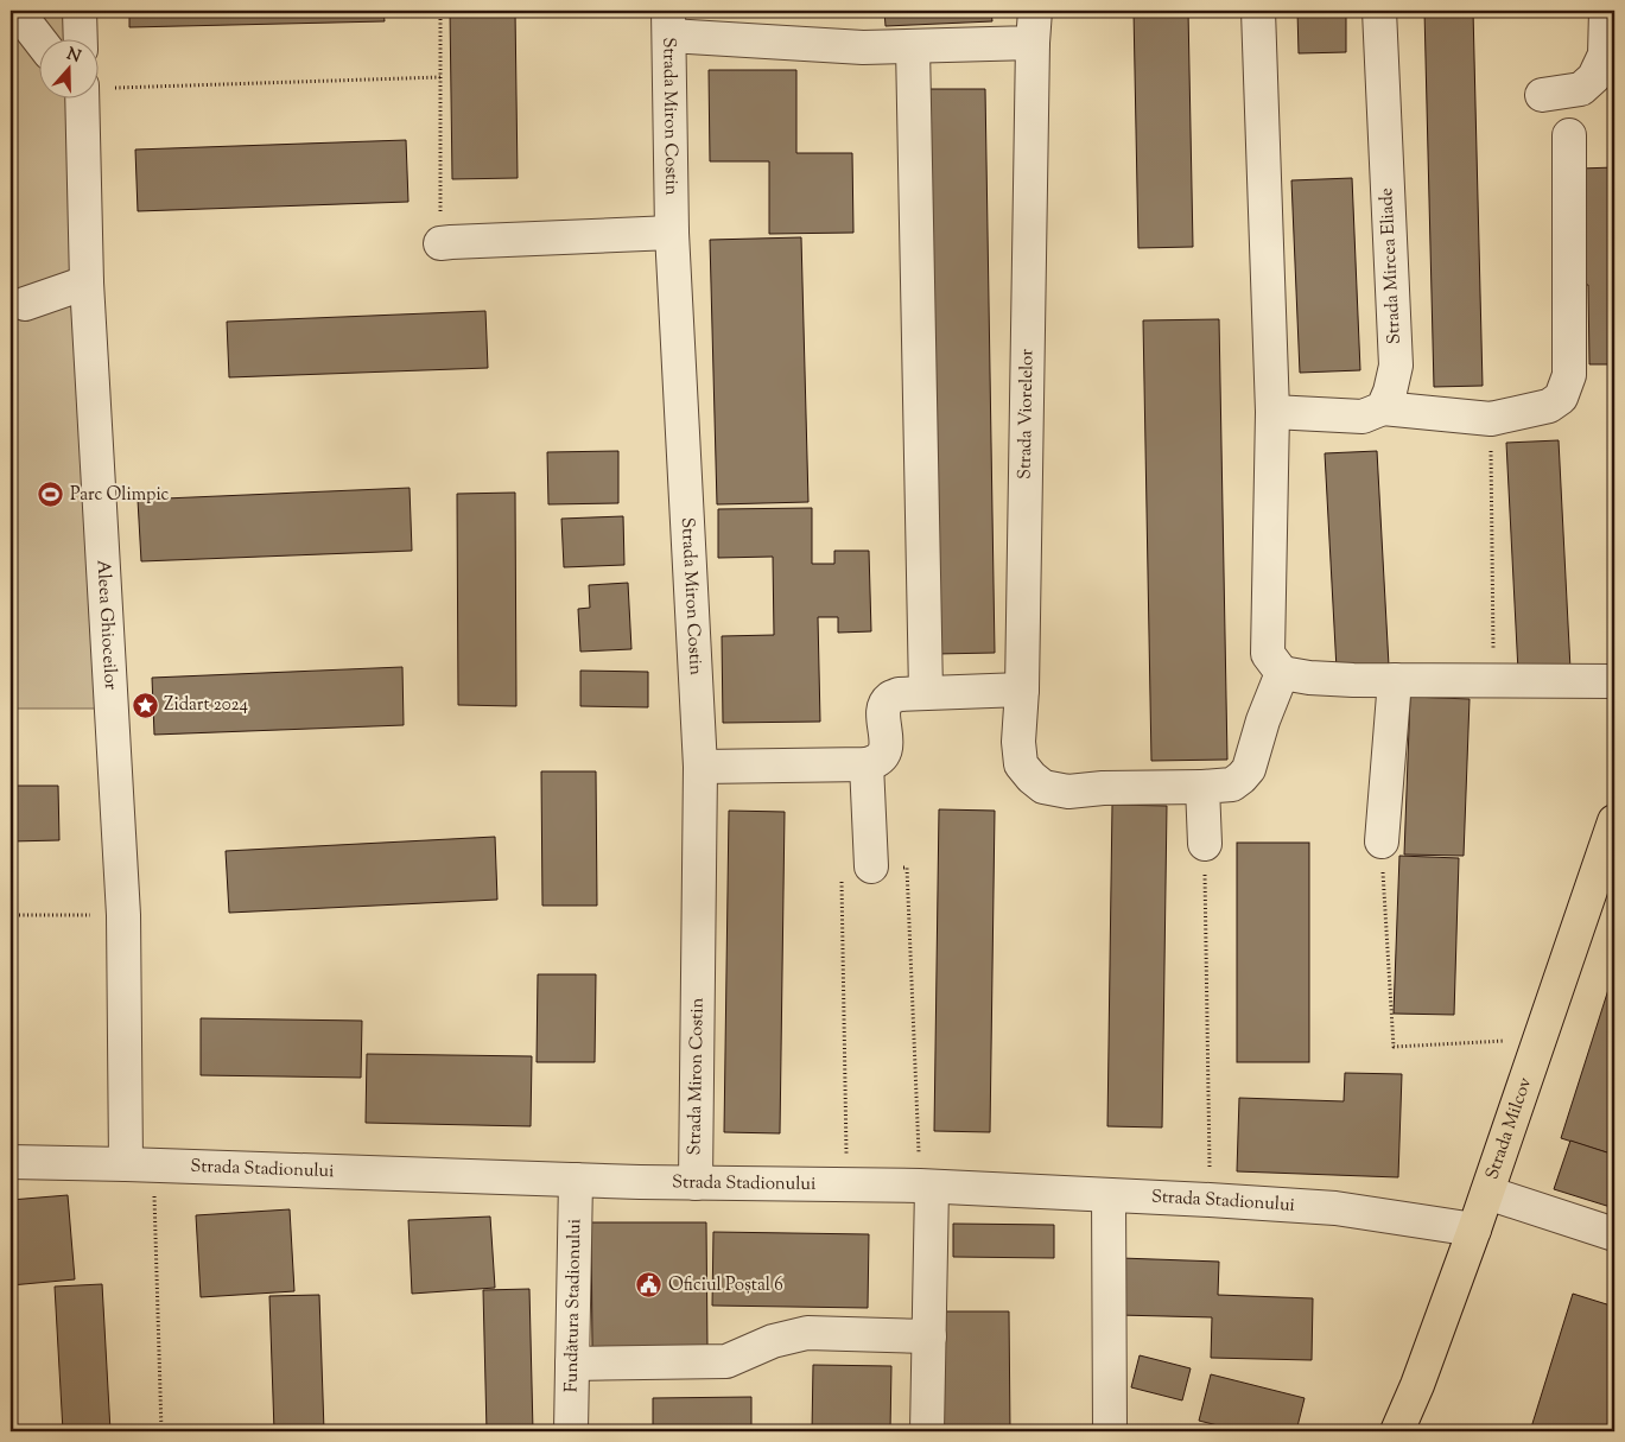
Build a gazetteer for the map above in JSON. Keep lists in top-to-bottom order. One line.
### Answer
{"streets":{"main road":["Strada Milcov"],"street":["Strada Miron Costin","Strada Mircea Eliade","Strada Viorelelor","Aleea Ghioceilor","Strada Stadionului","Fundătura Stadionului"]},"crossings":[["Strada Miron Costin","Strada Stadionului"],["Aleea Ghioceilor","Strada Stadionului"],["Strada Milcov","Strada Stadionului"],["Strada Stadionului","Fundătura Stadionului"]],"places":{"sports":["Parc Olimpic"],"place":["Zidart 2024"],"public building":["Oficiul Poștal 6"]},"north":"top"}
